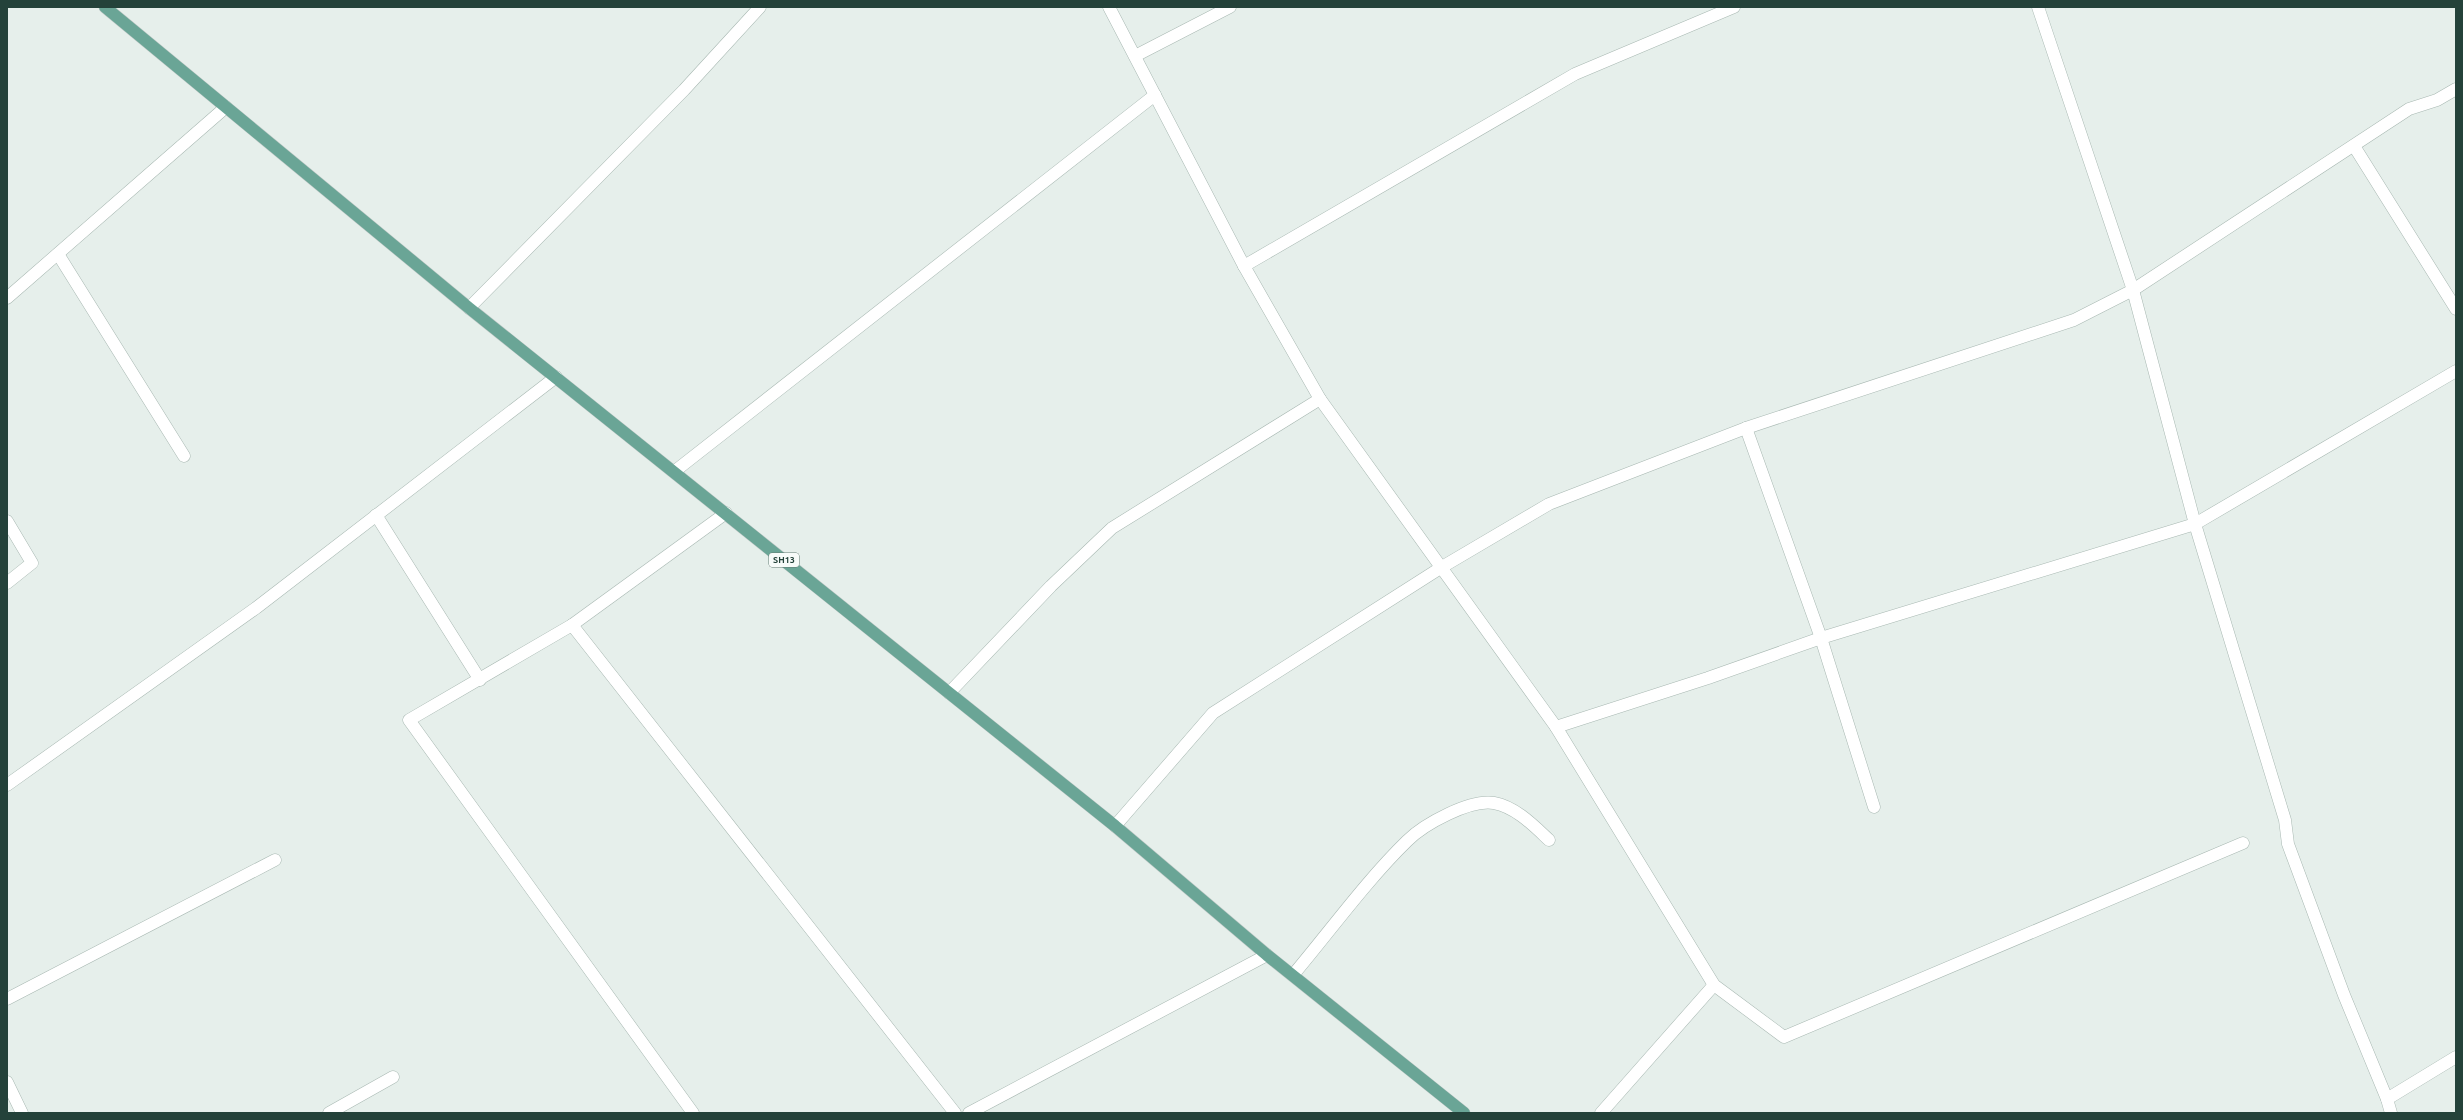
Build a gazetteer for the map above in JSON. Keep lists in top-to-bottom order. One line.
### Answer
{"streets":{"main road":["SH13"]}}
